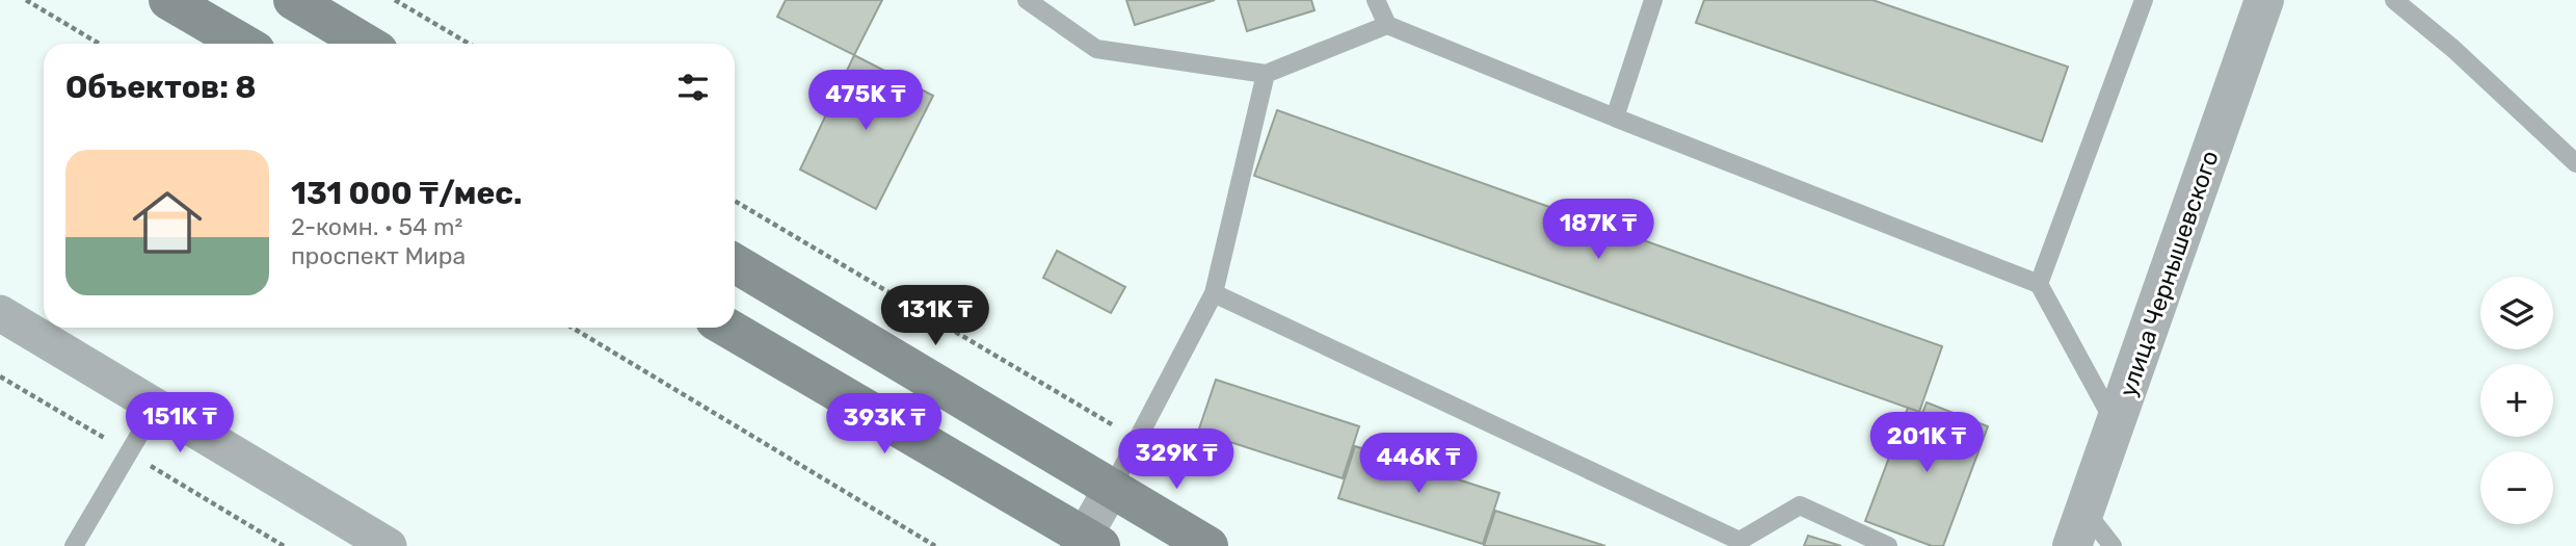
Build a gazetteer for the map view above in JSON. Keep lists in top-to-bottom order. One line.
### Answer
{"streets":{"street":["улица Чернышевского"]},"page":{"heading":"Объектов: 8","price":["475K ₸","187K ₸","131K ₸","151K ₸","393K ₸","201K ₸","329K ₸","446K ₸"],"list":[{"name":"131 000 ₸/мес.","note":"2-комн. · 54 m² · проспект Мира"}],"map_buttons":["+","−"]}}
